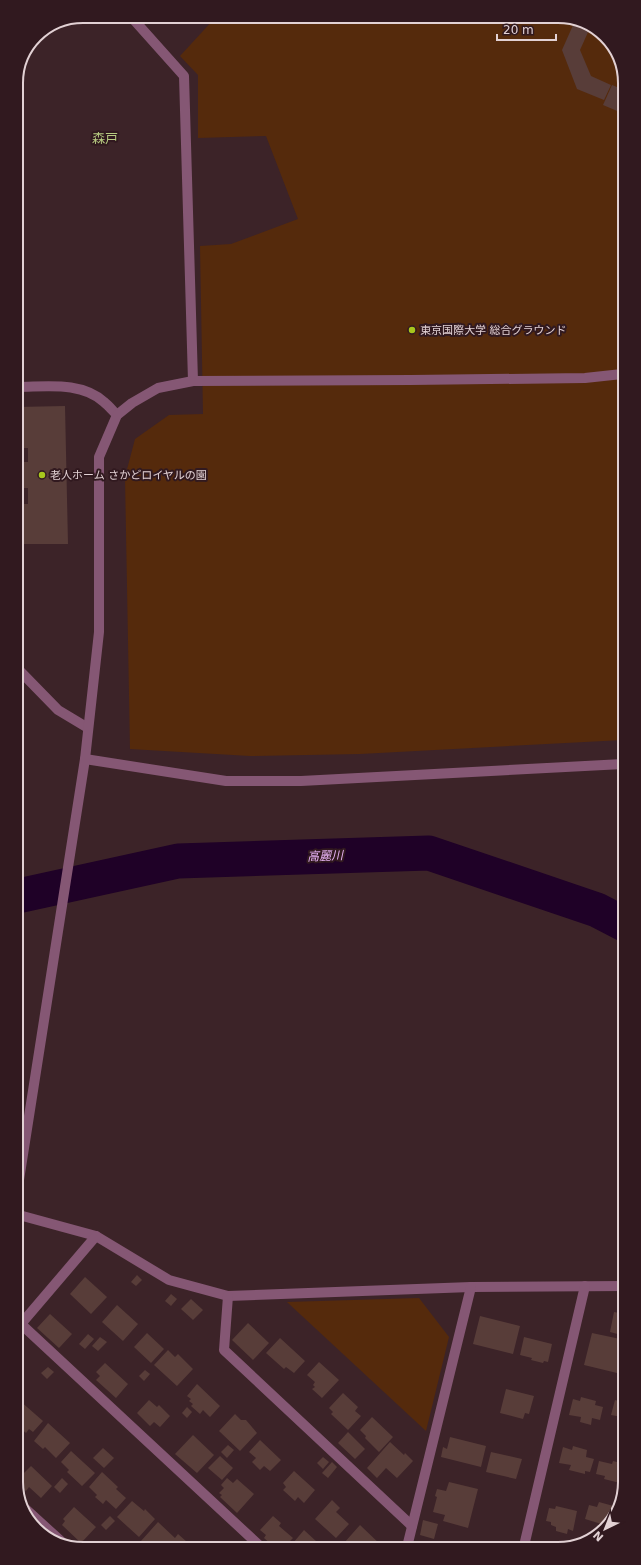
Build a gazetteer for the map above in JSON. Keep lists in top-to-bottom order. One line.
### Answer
{"districts":["森戸"],"water":["高麗川"],"places":["東京国際大学 総合グラウンド","老人ホーム さかどロイヤルの園"],"scale_bar":"20 m","north":"bottom left"}
